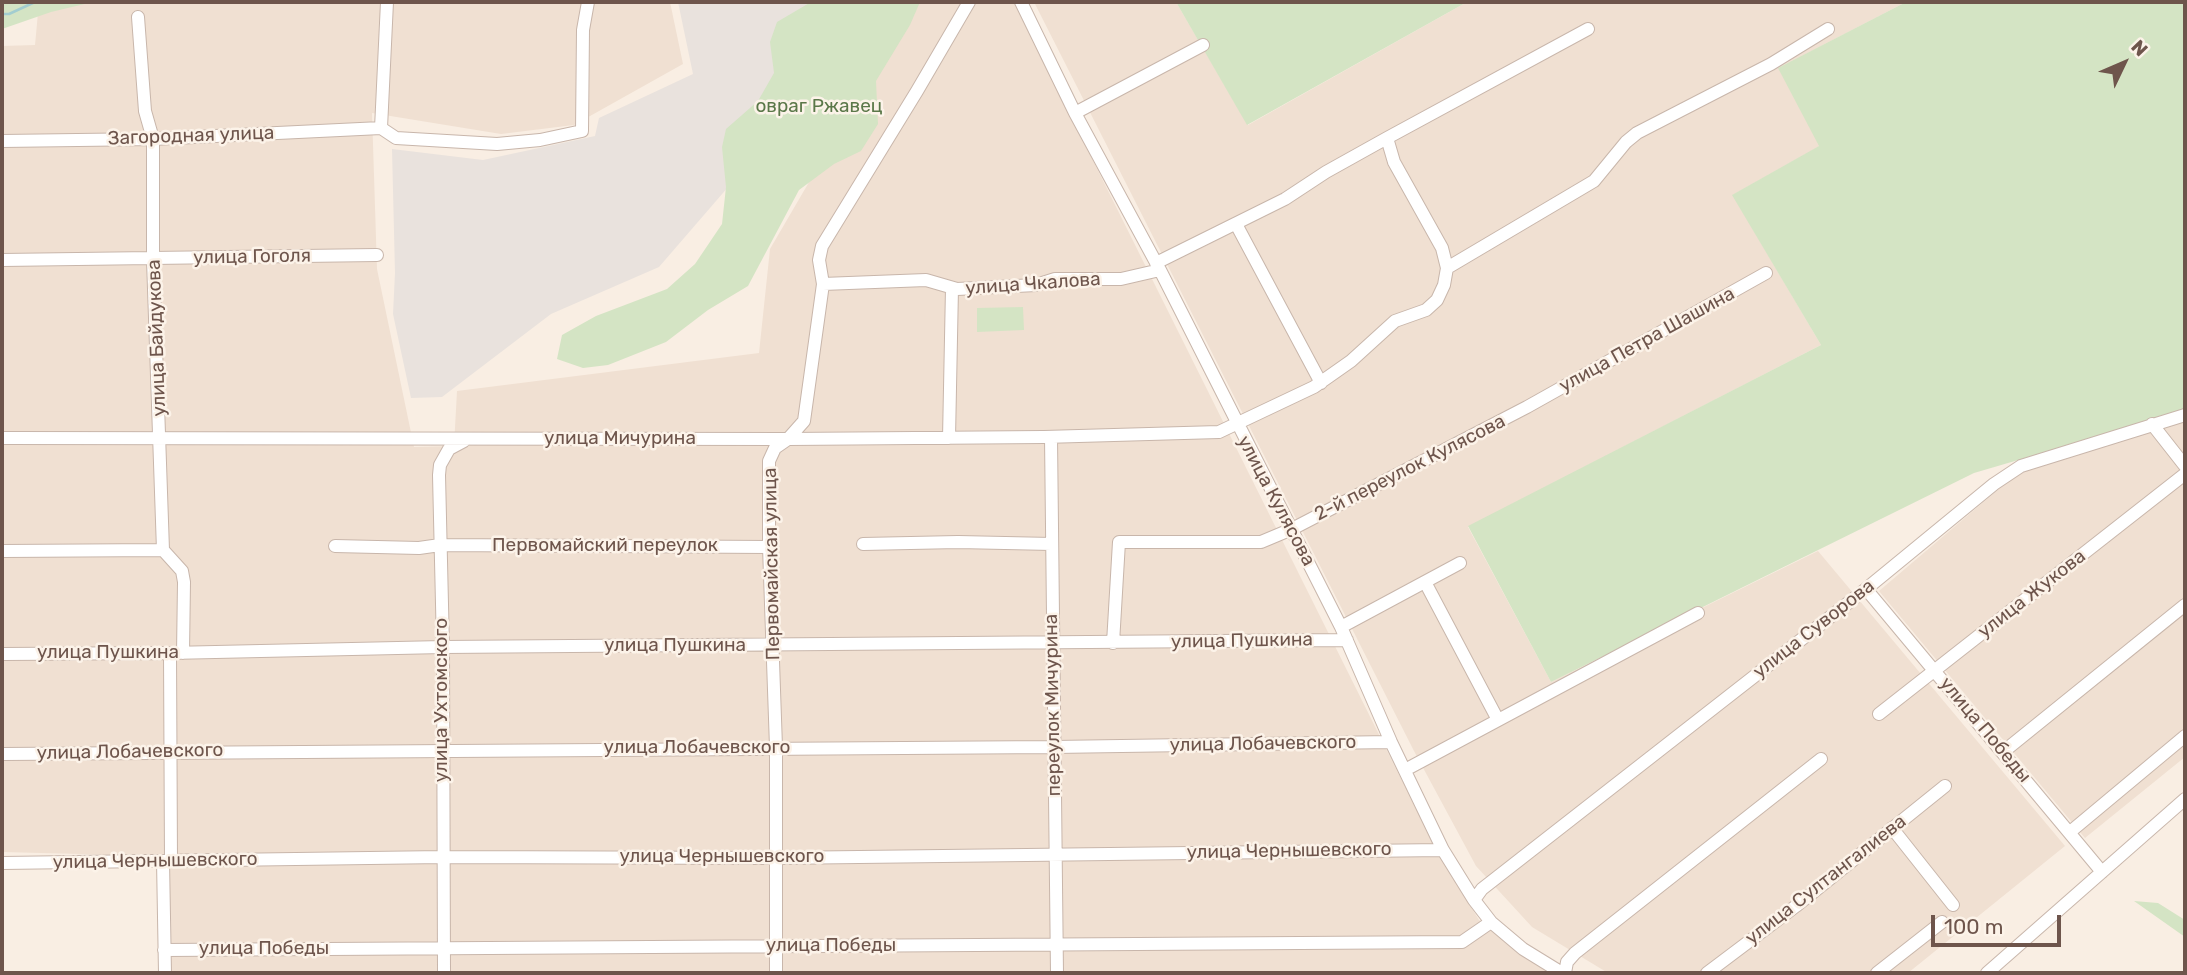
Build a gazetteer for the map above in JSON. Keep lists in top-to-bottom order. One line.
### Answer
{"streets":{"street":["Загородная улица","улица Гоголя","улица Чкалова","улица Байдукова","улица Петра Шашина","улица Мичурина","2-й переулок Кулясова","улица Кулясова","Первомайский переулок","Первомайская улица","улица Жукова","улица Суворова","улица Пушкина","улица Ухтомского","переулок Мичурина","улица Победы","улица Лобачевского","улица Чернышевского","улица Султангалиева"]},"crossings":[["Загородная улица","улица Байдукова"],["улица Гоголя","улица Байдукова"],["улица Чкалова","улица Кулясова"],["улица Чкалова","Первомайская улица"],["улица Байдукова","улица Мичурина"],["улица Петра Шашина","2-й переулок Кулясова"],["улица Мичурина","улица Кулясова"],["улица Мичурина","Первомайская улица"],["улица Мичурина","улица Ухтомского"],["улица Мичурина","переулок Мичурина"],["2-й переулок Кулясова","улица Кулясова"],["2-й переулок Кулясова","улица Пушкина"],["улица Кулясова","улица Суворова"],["улица Кулясова","улица Пушкина"],["улица Кулясова","улица Победы"],["улица Кулясова","улица Лобачевского"],["улица Кулясова","улица Чернышевского"],["Первомайский переулок","Первомайская улица"],["Первомайский переулок","улица Ухтомского"],["Первомайская улица","улица Пушкина"],["Первомайская улица","улица Победы"],["Первомайская улица","улица Лобачевского"],["Первомайская улица","улица Чернышевского"],["улица Жукова","улица Победы"],["улица Суворова","улица Победы"],["улица Пушкина","улица Ухтомского"],["улица Пушкина","переулок Мичурина"],["улица Ухтомского","улица Победы"],["улица Ухтомского","улица Лобачевского"],["улица Ухтомского","улица Чернышевского"],["переулок Мичурина","улица Победы"],["переулок Мичурина","улица Лобачевского"],["переулок Мичурина","улица Чернышевского"]],"parks":["овраг Ржавец"],"scale_bar":"100 m","north":"top right"}
